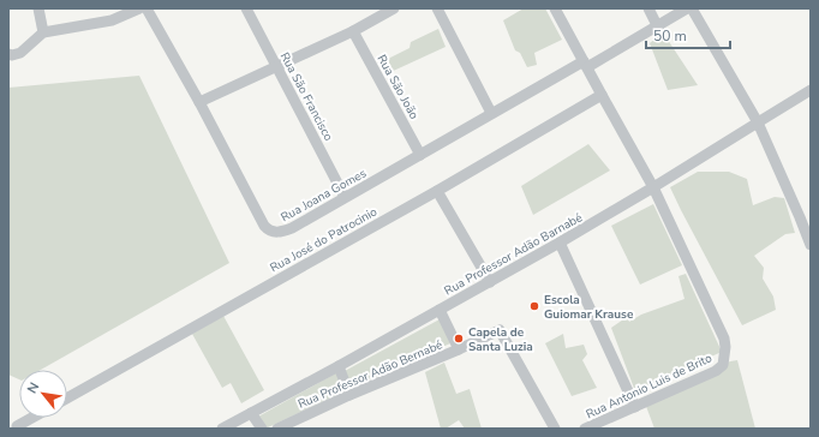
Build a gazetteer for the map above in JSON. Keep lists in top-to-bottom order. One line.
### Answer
{"streets":{"street":["Rua São João","Rua São Francisco","Rua Joana Gomes","Rua José do Patrocinio","Rua Professor Adão Barnabé","Rua Professor Adão Bernabé","Rua Antonio Luis de Brito"]},"crossings":[["Rua São João","Rua Joana Gomes"],["Rua São Francisco","Rua Joana Gomes"],["Rua Professor Adão Barnabé","Rua Antonio Luis de Brito"]],"places":["Escola Guiomar Krause","Capela de Santa Luzia"],"scale_bar":"50 m","north":"top left"}
